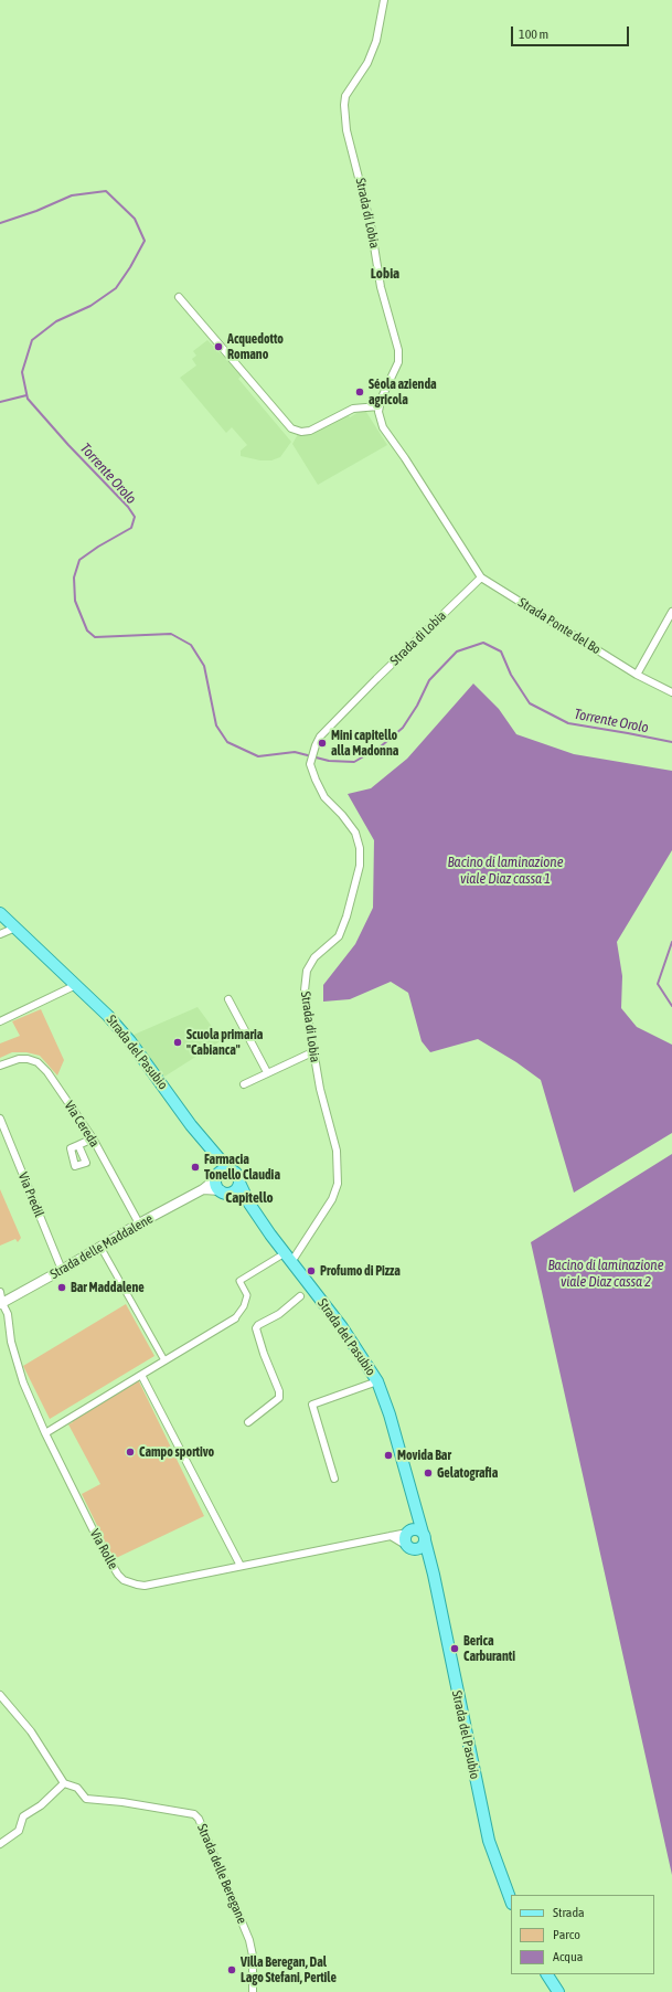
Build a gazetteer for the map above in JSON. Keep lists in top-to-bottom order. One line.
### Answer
{"streets":{"main road":["Strada del Pasubio"],"street":["Strada di Lobia","Strada Ponte del Bo","Via Cereda","Via Predil","Strada delle Maddalene","Via Rolle","Strada delle Beregane"]},"crossings":[["Strada di Lobia","Strada Ponte del Bo"],["Strada di Lobia","Strada del Pasubio"],["Strada del Pasubio","Strada delle Maddalene"],["Strada del Pasubio","Via Rolle"],["Via Cereda","Strada delle Maddalene"],["Via Predil","Strada delle Maddalene"],["Strada delle Maddalene","Via Rolle"]],"districts":["Lobia","Capitello"],"water":["Torrente Orolo","Bacino di laminazione viale Diaz cassa 1","Bacino di laminazione viale Diaz cassa 2"],"places":["Acquedotto Romano","Séola azienda agricola","Mini capitello alla Madonna","Scuola primaria \"Cabianca\"","Farmacia Tonello Claudia","Profumo di Pizza","Bar Maddalene","Campo sportivo","Movida Bar","Gelatografia","Berica Carburanti","Villa Beregan, Dal Lago Stefani, Pertile"],"legend":["Strada","Parco","Acqua"],"scale_bar":"100 m"}
